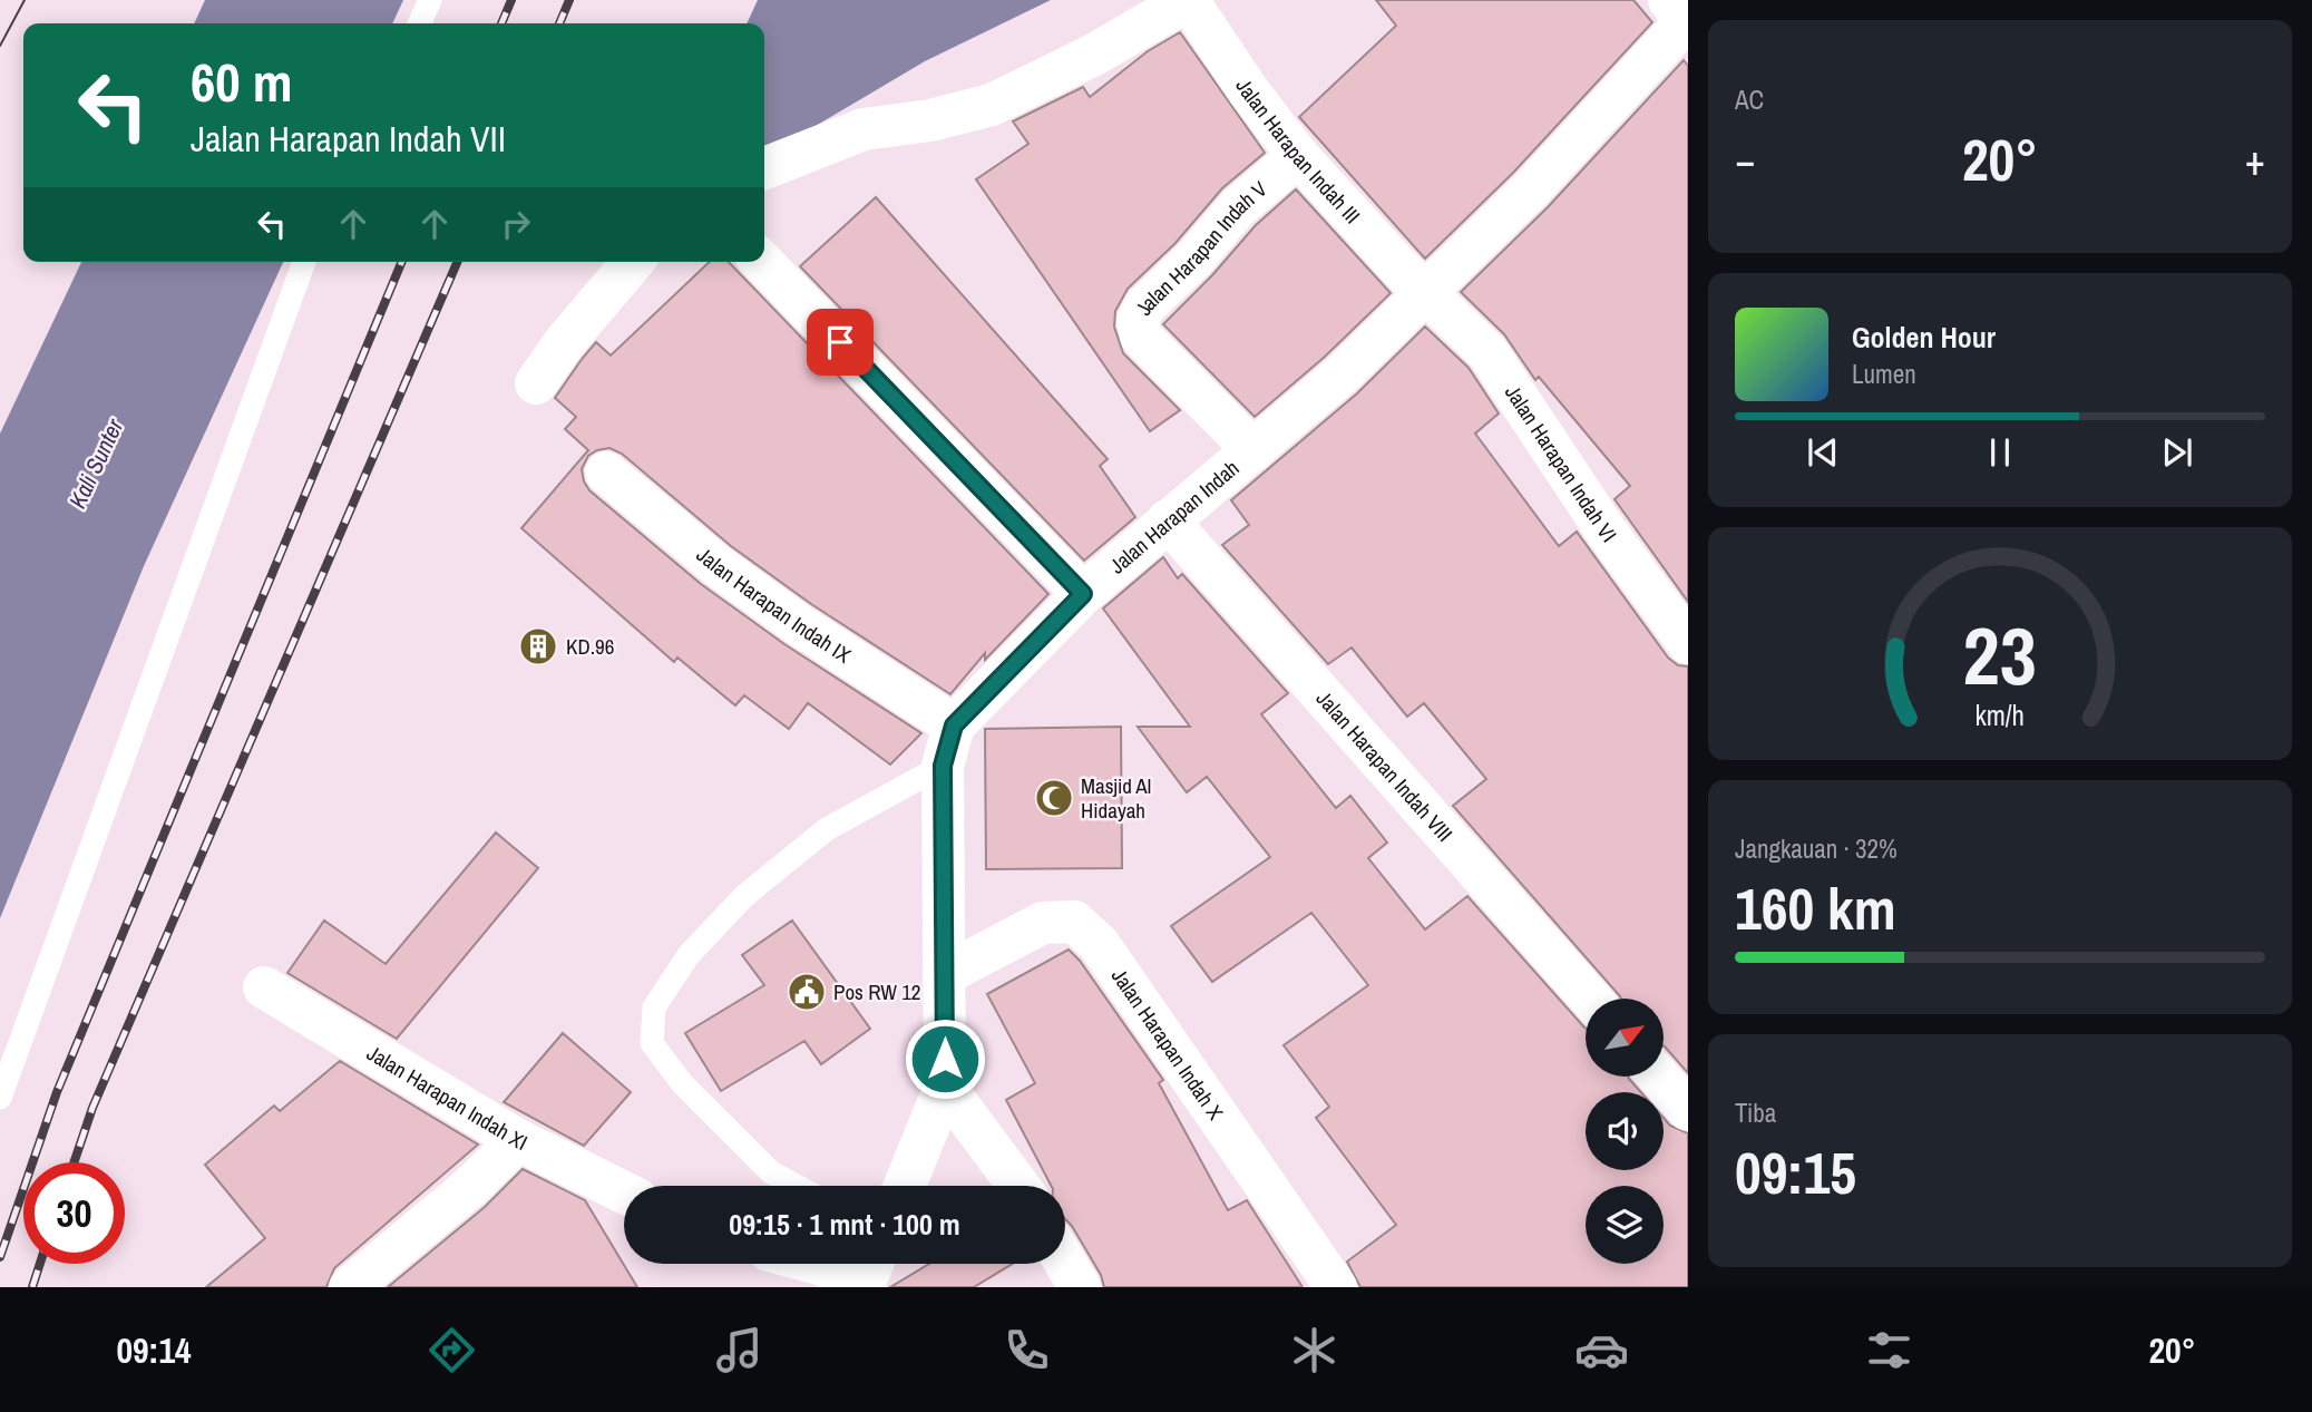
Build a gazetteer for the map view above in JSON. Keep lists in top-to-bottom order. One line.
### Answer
{"streets":{"street":["Jalan Harapan Indah III","Jalan Harapan Indah V","Jalan Harapan Indah VI","Jalan Harapan Indah","Jalan Harapan Indah IX","Jalan Harapan Indah VIII","Jalan Harapan Indah X","Jalan Harapan Indah XI"]},"crossings":[["Jalan Harapan Indah III","Jalan Harapan Indah V"],["Jalan Harapan Indah III","Jalan Harapan Indah VI"],["Jalan Harapan Indah III","Jalan Harapan Indah"],["Jalan Harapan Indah V","Jalan Harapan Indah"],["Jalan Harapan Indah VI","Jalan Harapan Indah"],["Jalan Harapan Indah","Jalan Harapan Indah IX"],["Jalan Harapan Indah","Jalan Harapan Indah VIII"],["Jalan Harapan Indah","Jalan Harapan Indah X"]],"water":["Kali Sunter"],"places":{"building":["KD.96"],"mosque":["Masjid Al Hidayah"],"public building":["Pos RW 12"]},"north":"top right","page":{"tile":["AC",["Jangkauan · 32%","160 km"],["Tiba","09:15"]],"turn":["60 m","Jalan Harapan Indah VII"],"heat":["−","20°","+"],"song":["Golden Hour","Lumen"],"limit":"30","trip":"09:15 · 1 mnt · 100 m","tabs":["09:14","20°"],"gauge":["23","km/h"]}}
